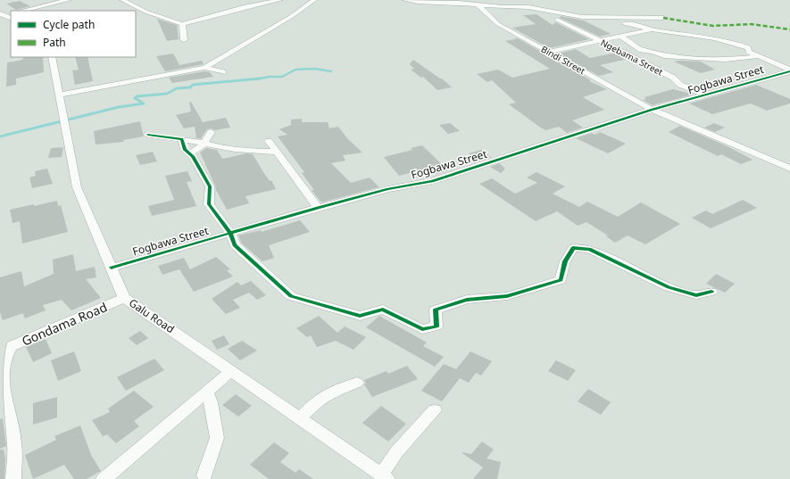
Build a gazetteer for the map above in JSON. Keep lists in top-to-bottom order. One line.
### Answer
{"streets":{"street":["Ngebama Street","Bindi Street","Fogbawa Street","Galu Road","Gondama Road"]},"crossings":[["Ngebama Street","Fogbawa Street"],["Bindi Street","Fogbawa Street"],["Fogbawa Street","Galu Road"],["Galu Road","Gondama Road"]],"legend":["Cycle path","Path"]}
